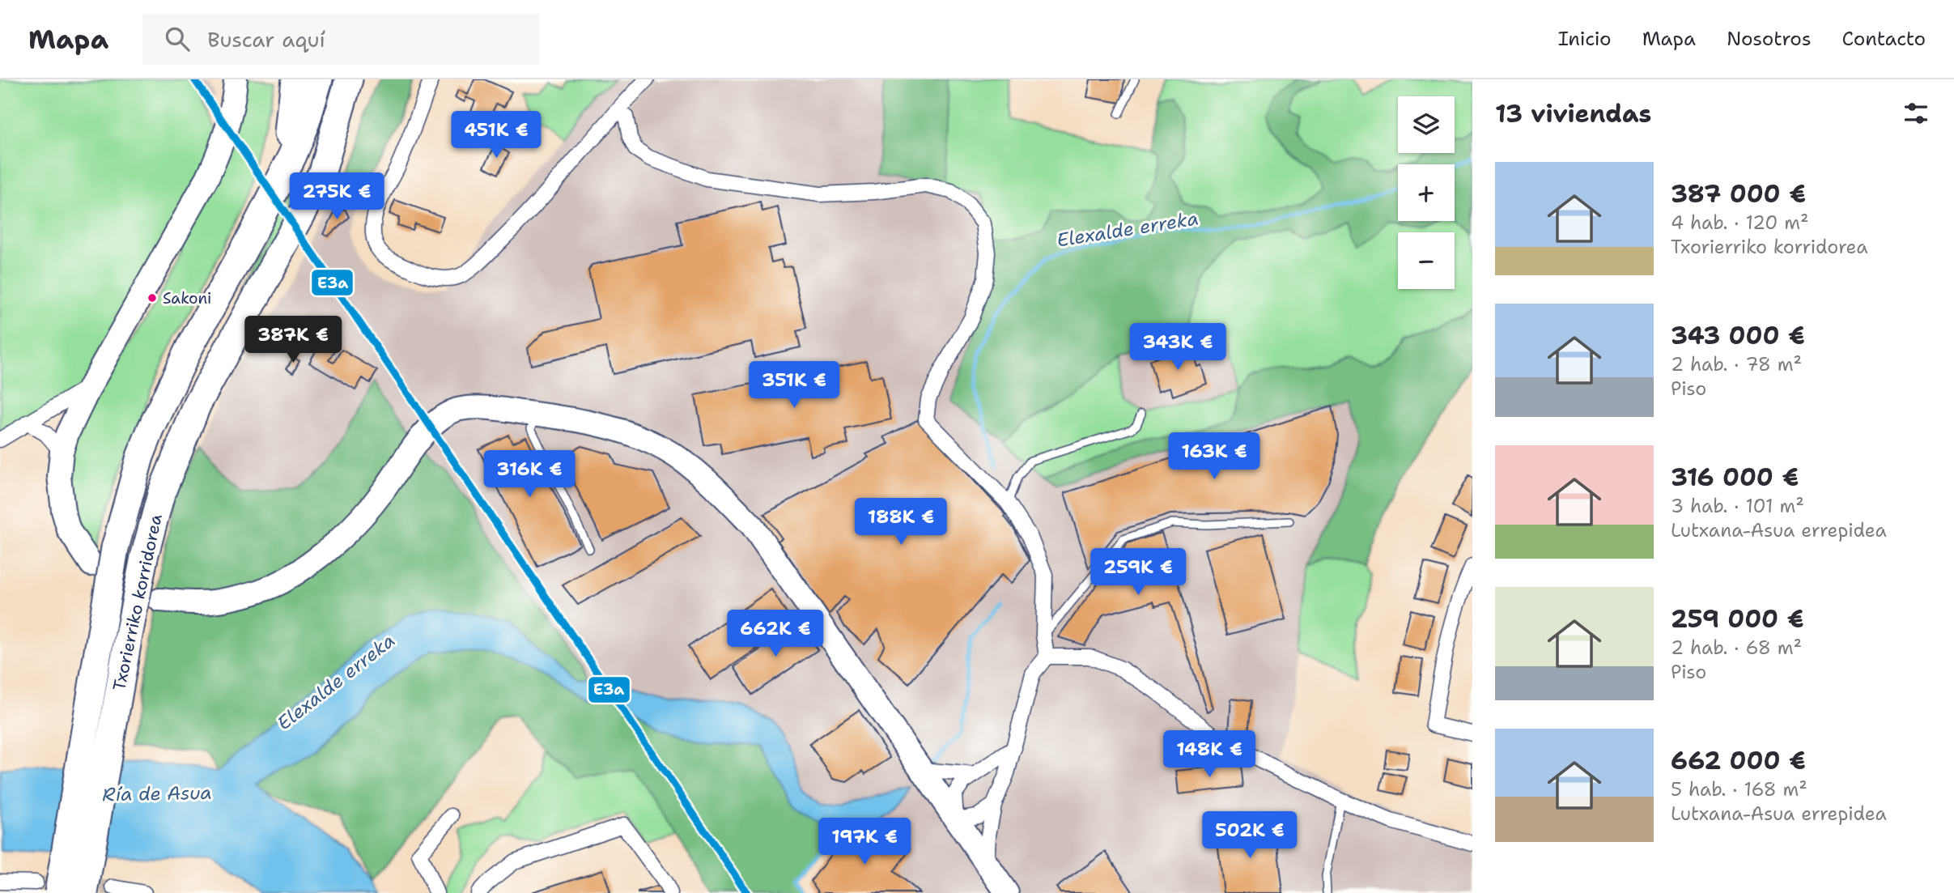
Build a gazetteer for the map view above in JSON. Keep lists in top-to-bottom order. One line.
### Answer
{"streets":{"highway":["Txorierriko korridorea"]},"water":["Elexalde erreka","Ría de Asua"],"places":["Sakoni"],"lines":["transit line E3a"],"page":{"header":"Mapa","search":"Buscar aquí","nav":["Inicio","Mapa","Nosotros","Contacto"],"heading":"13 viviendas","map_buttons":["+","−"],"price":["451K €","275K €","387K €","343K €","351K €","163K €","316K €","188K €","259K €","662K €","148K €","502K €","197K €"],"list":[{"name":"387 000 €","note":"4 hab. · 120 m² · Txorierriko korridorea"},{"name":"343 000 €","note":"2 hab. · 78 m² · Piso"},{"name":"316 000 €","note":"3 hab. · 101 m² · Lutxana-Asua errepidea"},{"name":"259 000 €","note":"2 hab. · 68 m² · Piso"},{"name":"662 000 €","note":"5 hab. · 168 m² · Lutxana-Asua errepidea"}]}}
